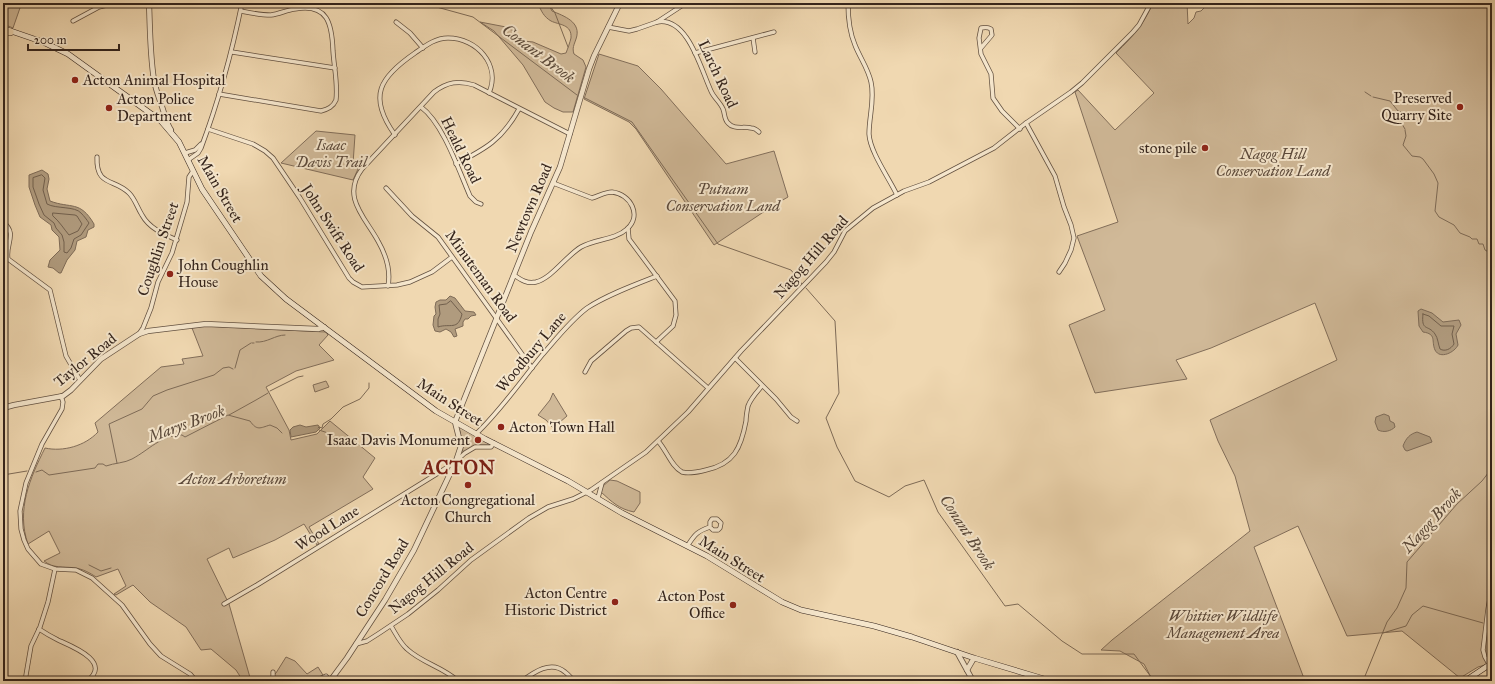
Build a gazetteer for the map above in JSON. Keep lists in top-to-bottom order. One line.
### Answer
{"streets":{"main road":["Main Street"],"street":["Larch Road","Heald Road","Newtown Road","John Swift Road","Coughlin Street","Nagog Hill Road","Minuteman Road","Woodbury Lane","Taylor Road","Wood Lane","Concord Road"]},"crossings":[["Main Street","Newtown Road"],["Main Street","Coughlin Street"],["Main Street","Nagog Hill Road"],["Main Street","Woodbury Lane"],["Main Street","Taylor Road"],["Main Street","Concord Road"],["Newtown Road","Minuteman Road"],["Newtown Road","Concord Road"],["John Swift Road","Minuteman Road"],["Coughlin Street","Taylor Road"],["Nagog Hill Road","Concord Road"],["Minuteman Road","Woodbury Lane"],["Wood Lane","Concord Road"]],"districts":["ACTON"],"water":["Conant Brook","Marys Brook","Nagog Brook"],"parks":["Isaac Davis Trail","Nagog Hill Conservation Land","Putnam Conservation Land","Acton Arboretum","Whittier Wildlife Management Area"],"places":["Acton Animal Hospital","Preserved Quarry Site","Acton Police Department","stone pile","John Coughlin House","Acton Town Hall","Isaac Davis Monument","Acton Congregational Church","Acton Centre Historic District","Acton Post Office"],"scale_bar":"200 m"}
